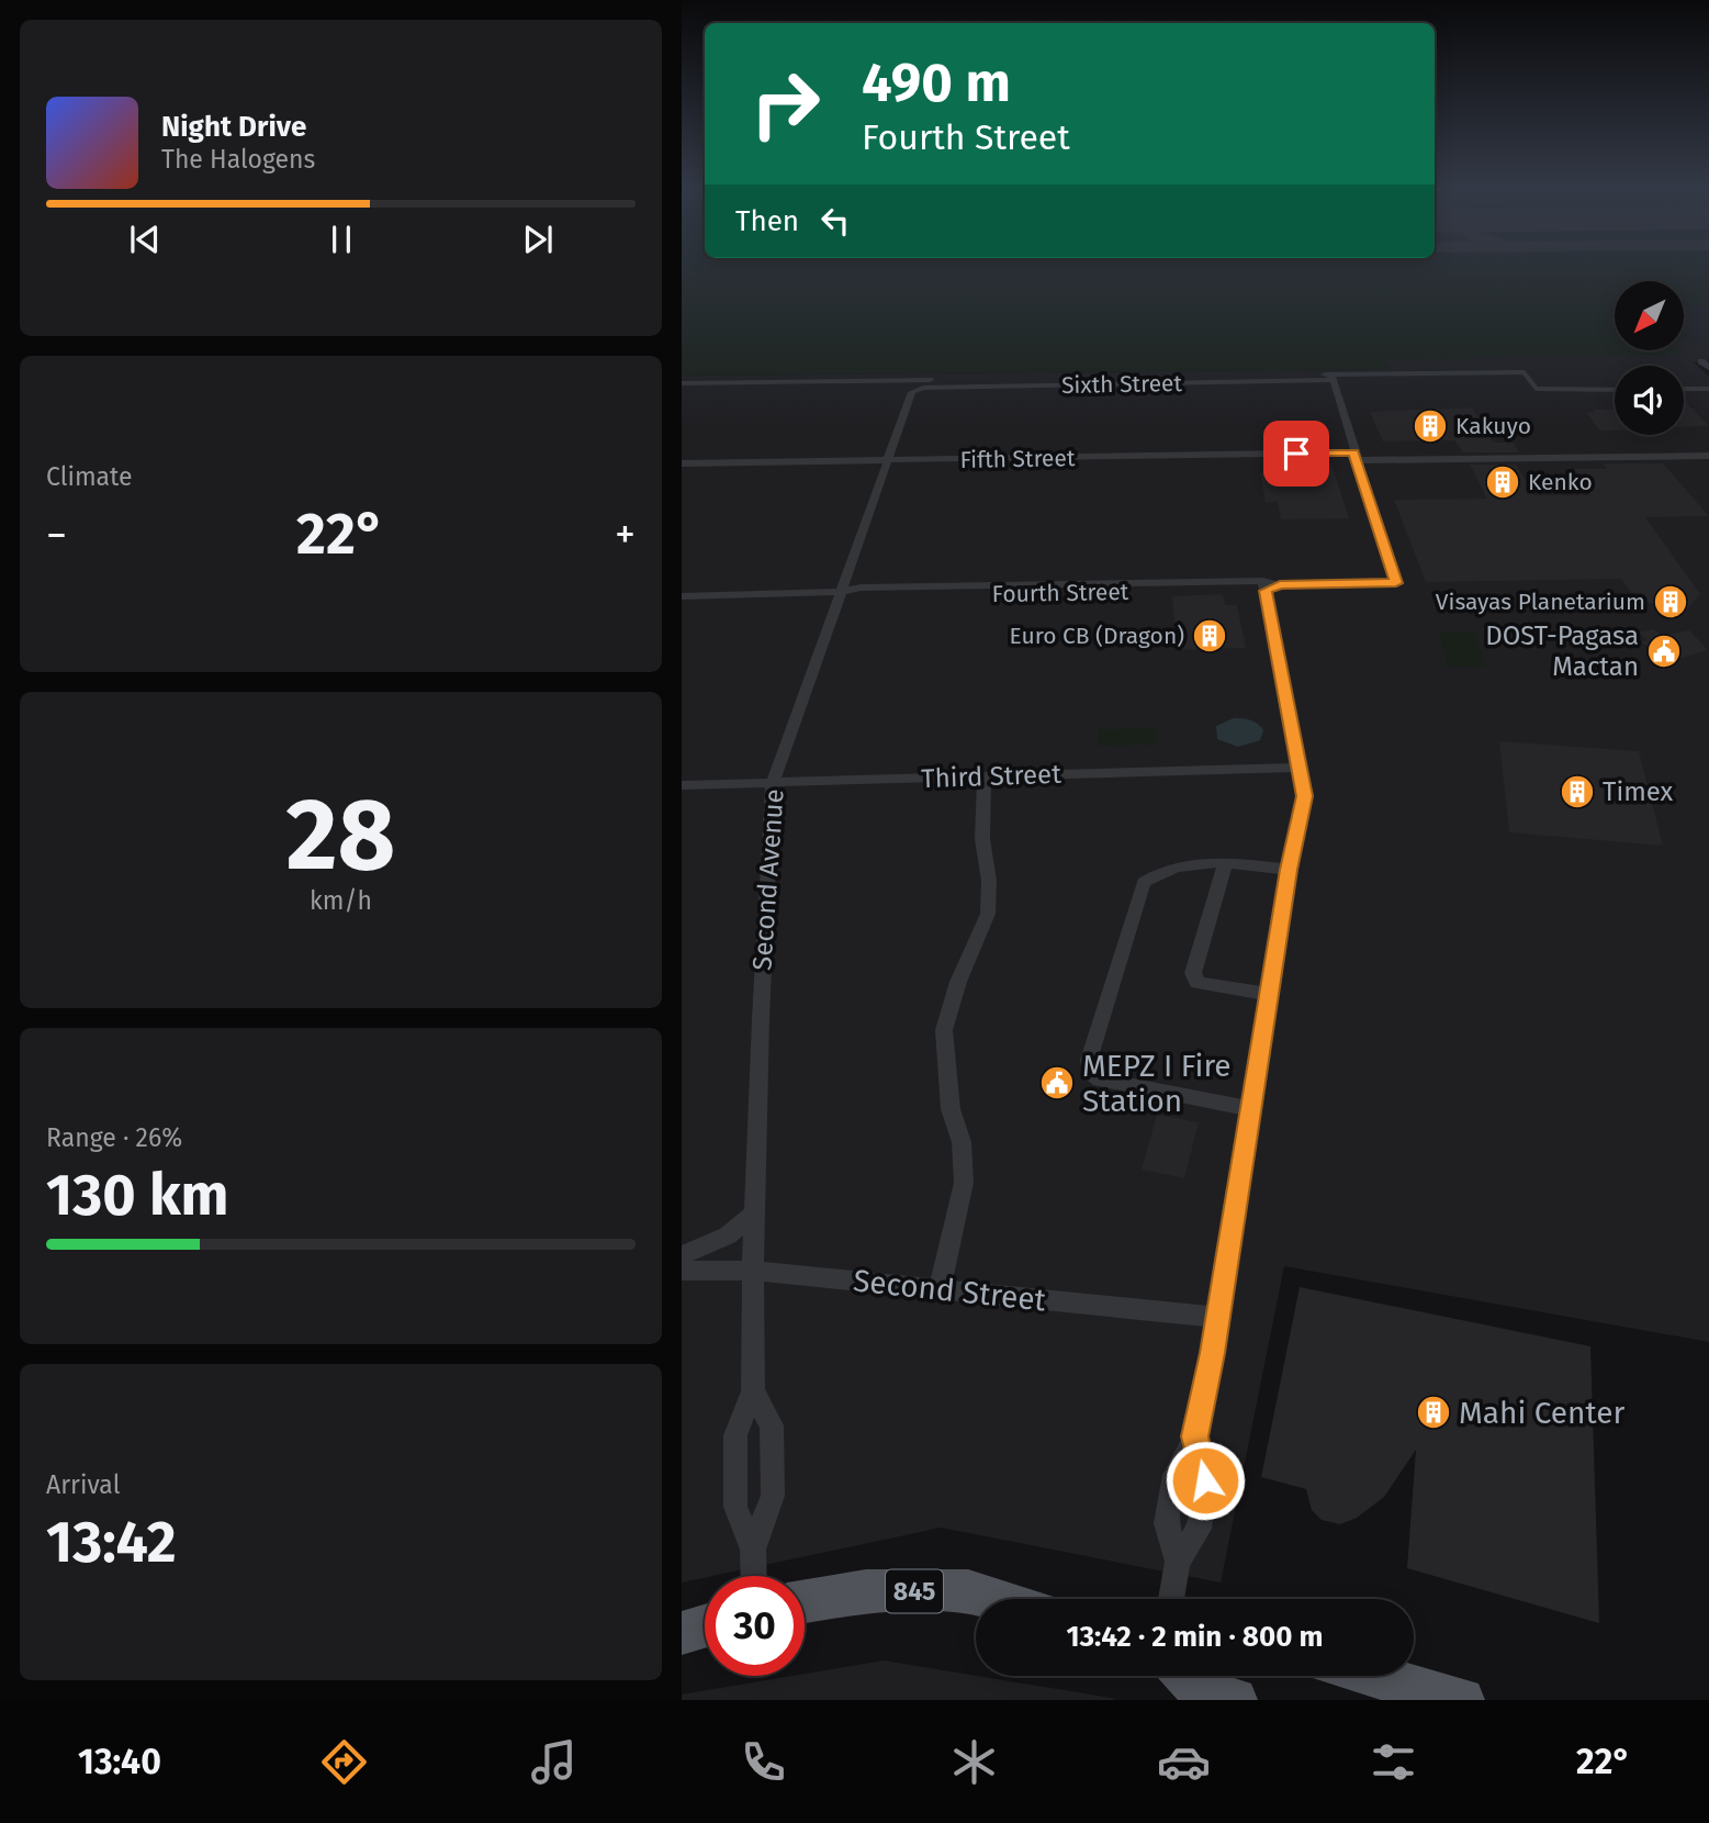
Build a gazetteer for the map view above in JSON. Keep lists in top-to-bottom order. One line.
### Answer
{"streets":{"main road":["845"],"street":["Sixth Street","Fifth Street","Fourth Street","Third Street","Second Avenue","Second Street"]},"crossings":[["Sixth Street","Fifth Street"],["Sixth Street","Fourth Street"],["Sixth Street","Second Avenue"],["Fifth Street","Fourth Street"],["Fifth Street","Second Avenue"],["Fourth Street","Second Avenue"],["Third Street","Second Avenue"],["Second Avenue","Second Street"]],"places":{"building":["Kakuyo","Kenko","Visayas Planetarium","Euro CB (Dragon)","Timex","Mahi Center"],"public building":["DOST-Pagasa Mactan","MEPZ I Fire Station"]},"north":"bottom left","page":{"turn":["490 m","Fourth Street"],"song":["Night Drive","The Halogens"],"then":"Then","tile":["Climate",["28","km/h"],["Range · 26%","130 km"],["Arrival","13:42"]],"heat":["−","22°","+"],"limit":"30","trip":"13:42 · 2 min · 800 m","tabs":["13:40","22°"]}}
